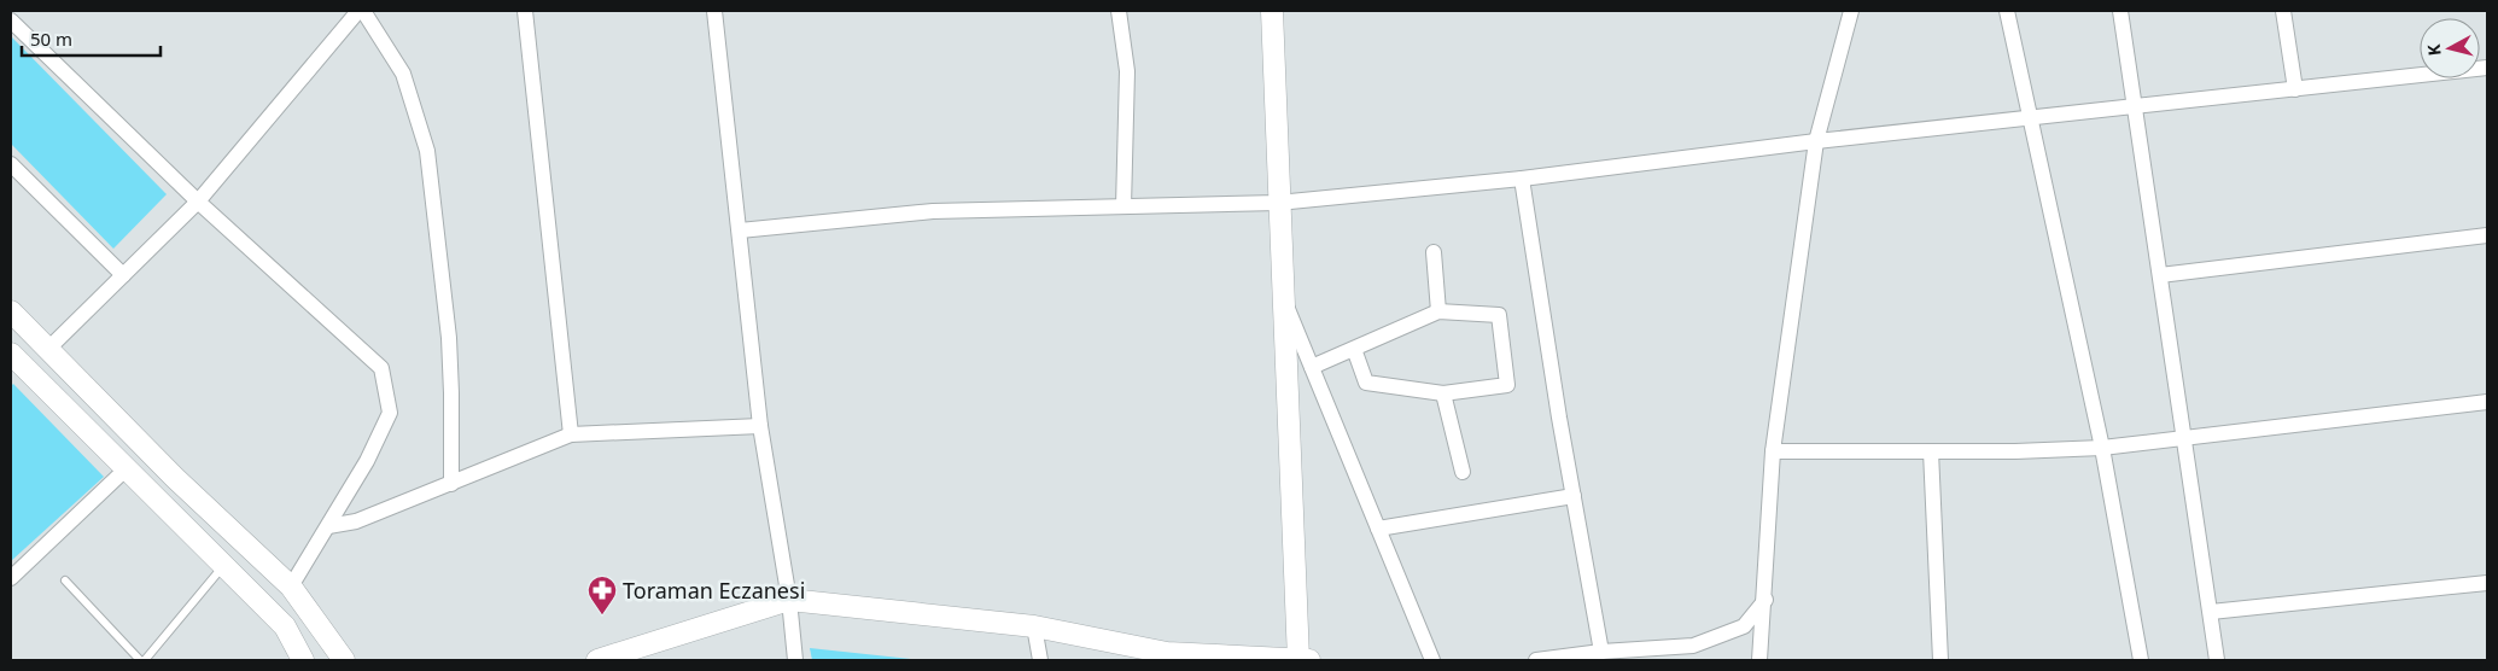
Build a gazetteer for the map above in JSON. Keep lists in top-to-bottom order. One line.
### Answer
{"places":{"pharmacy":["Toraman Eczanesi"]},"scale_bar":"50 m","north":"left"}
